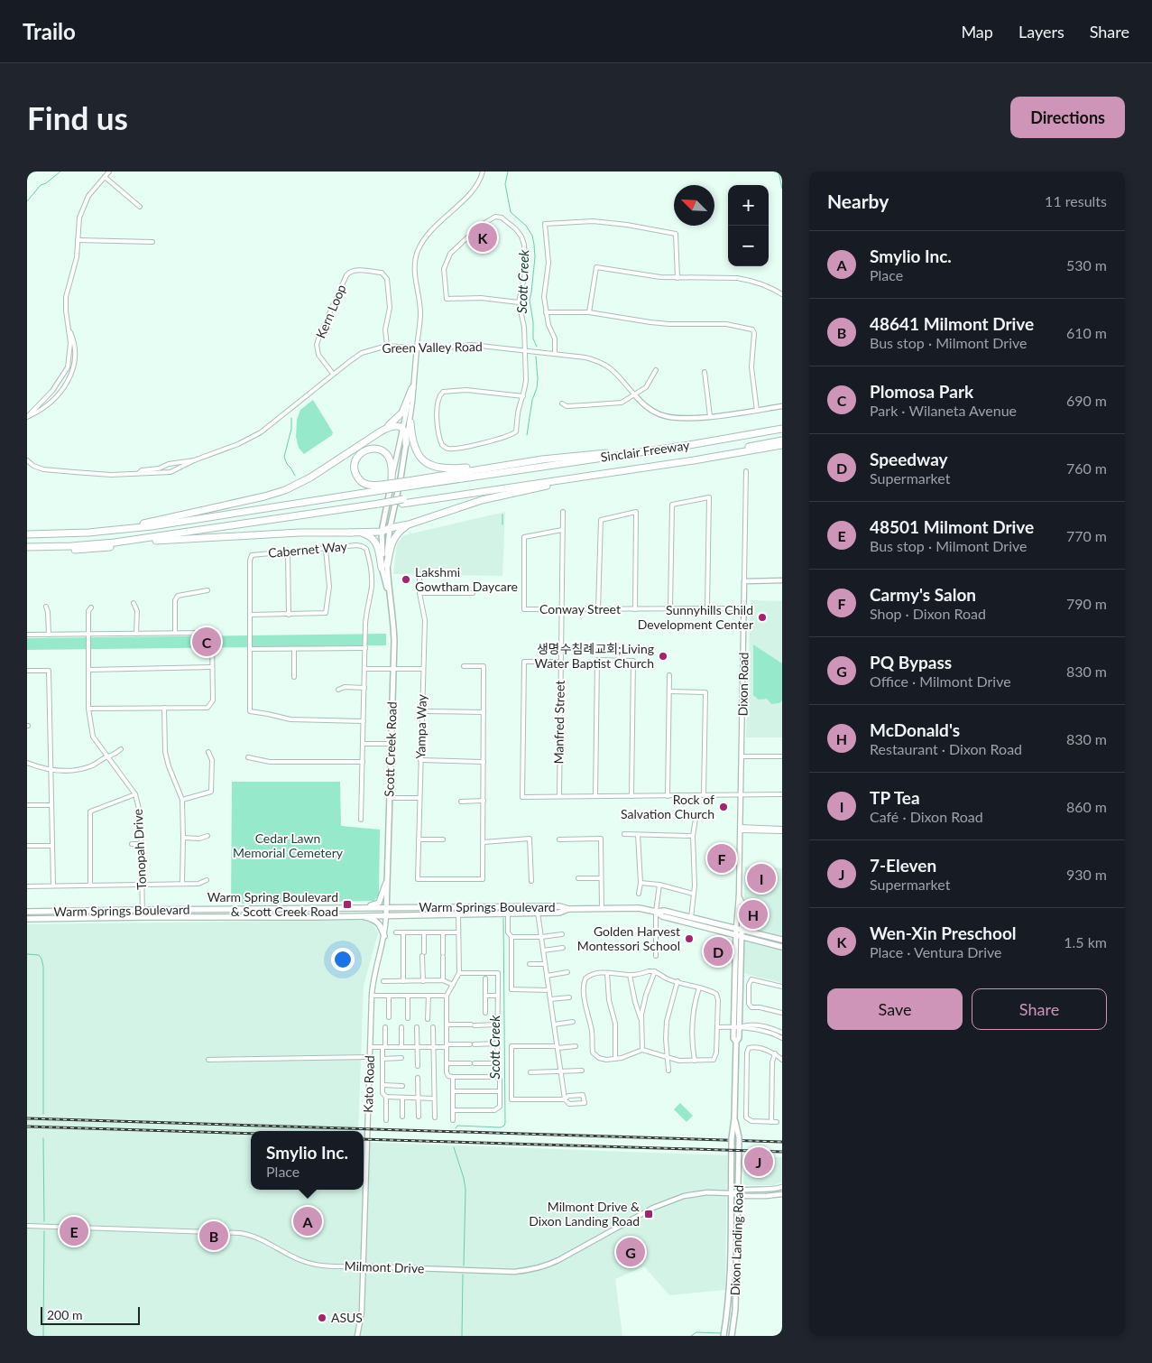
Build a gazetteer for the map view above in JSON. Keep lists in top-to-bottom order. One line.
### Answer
{"streets":{"highway":["Sinclair Freeway"],"main road":["Dixon Road","Scott Creek Road","Warm Springs Boulevard","Dixon Landing Road"],"street":["Kern Loop","Green Valley Road","Cabernet Way","Conway Street","Manfred Street","Yampa Way","Tonopah Drive","Kato Road","Milmont Drive"]},"crossings":[["Kern Loop","Green Valley Road"],["Green Valley Road","Scott Creek Road"],["Conway Street","Dixon Road"],["Conway Street","Manfred Street"],["Dixon Road","Dixon Landing Road"],["Scott Creek Road","Warm Springs Boulevard"],["Scott Creek Road","Kato Road"],["Tonopah Drive","Warm Springs Boulevard"],["Warm Springs Boulevard","Kato Road"],["Kato Road","Milmont Drive"],["Dixon Landing Road","Milmont Drive"]],"water":["Scott Creek"],"parks":["Cedar Lawn Memorial Cemetery"],"places":{"other":["Lakshmi Gowtham Daycare","Sunnyhills Child Development Center","생명수침례교회;Living Water Baptist Church","Rock of Salvation Church","Golden Harvest Montessori School","ASUS"],"transit":["Warm Spring Boulevard & Scott Creek Road","Milmont Drive & Dixon Landing Road"]},"scale_bar":"200 m","north":"top left","page":{"header":"Trailo","nav":["Map","Layers","Share"],"buttons":["Directions",["Save","Share"]],"title":"Find us","heading":["Nearby","11 results"],"map_buttons":["+","−"],"pins":["K","C","F","I","H","D","J","A","E","B","G"],"list":[{"mark":"A","name":"Smylio Inc.","note":"Place","value":"530 m"},{"mark":"B","name":"48641 Milmont Drive","note":"Bus stop · Milmont Drive","value":"610 m"},{"mark":"C","name":"Plomosa Park","note":"Park · Wilaneta Avenue","value":"690 m"},{"mark":"D","name":"Speedway","note":"Supermarket","value":"760 m"},{"mark":"E","name":"48501 Milmont Drive","note":"Bus stop · Milmont Drive","value":"770 m"},{"mark":"F","name":"Carmy's Salon","note":"Shop · Dixon Road","value":"790 m"},{"mark":"G","name":"PQ Bypass","note":"Office · Milmont Drive","value":"830 m"},{"mark":"H","name":"McDonald's","note":"Restaurant · Dixon Road","value":"830 m"},{"mark":"I","name":"TP Tea","note":"Café · Dixon Road","value":"860 m"},{"mark":"J","name":"7-Eleven","note":"Supermarket","value":"930 m"},{"mark":"K","name":"Wen-Xin Preschool","note":"Place · Ventura Drive","value":"1.5 km"}],"popup":["Smylio Inc.","Place"],"scale":"200 m"}}
